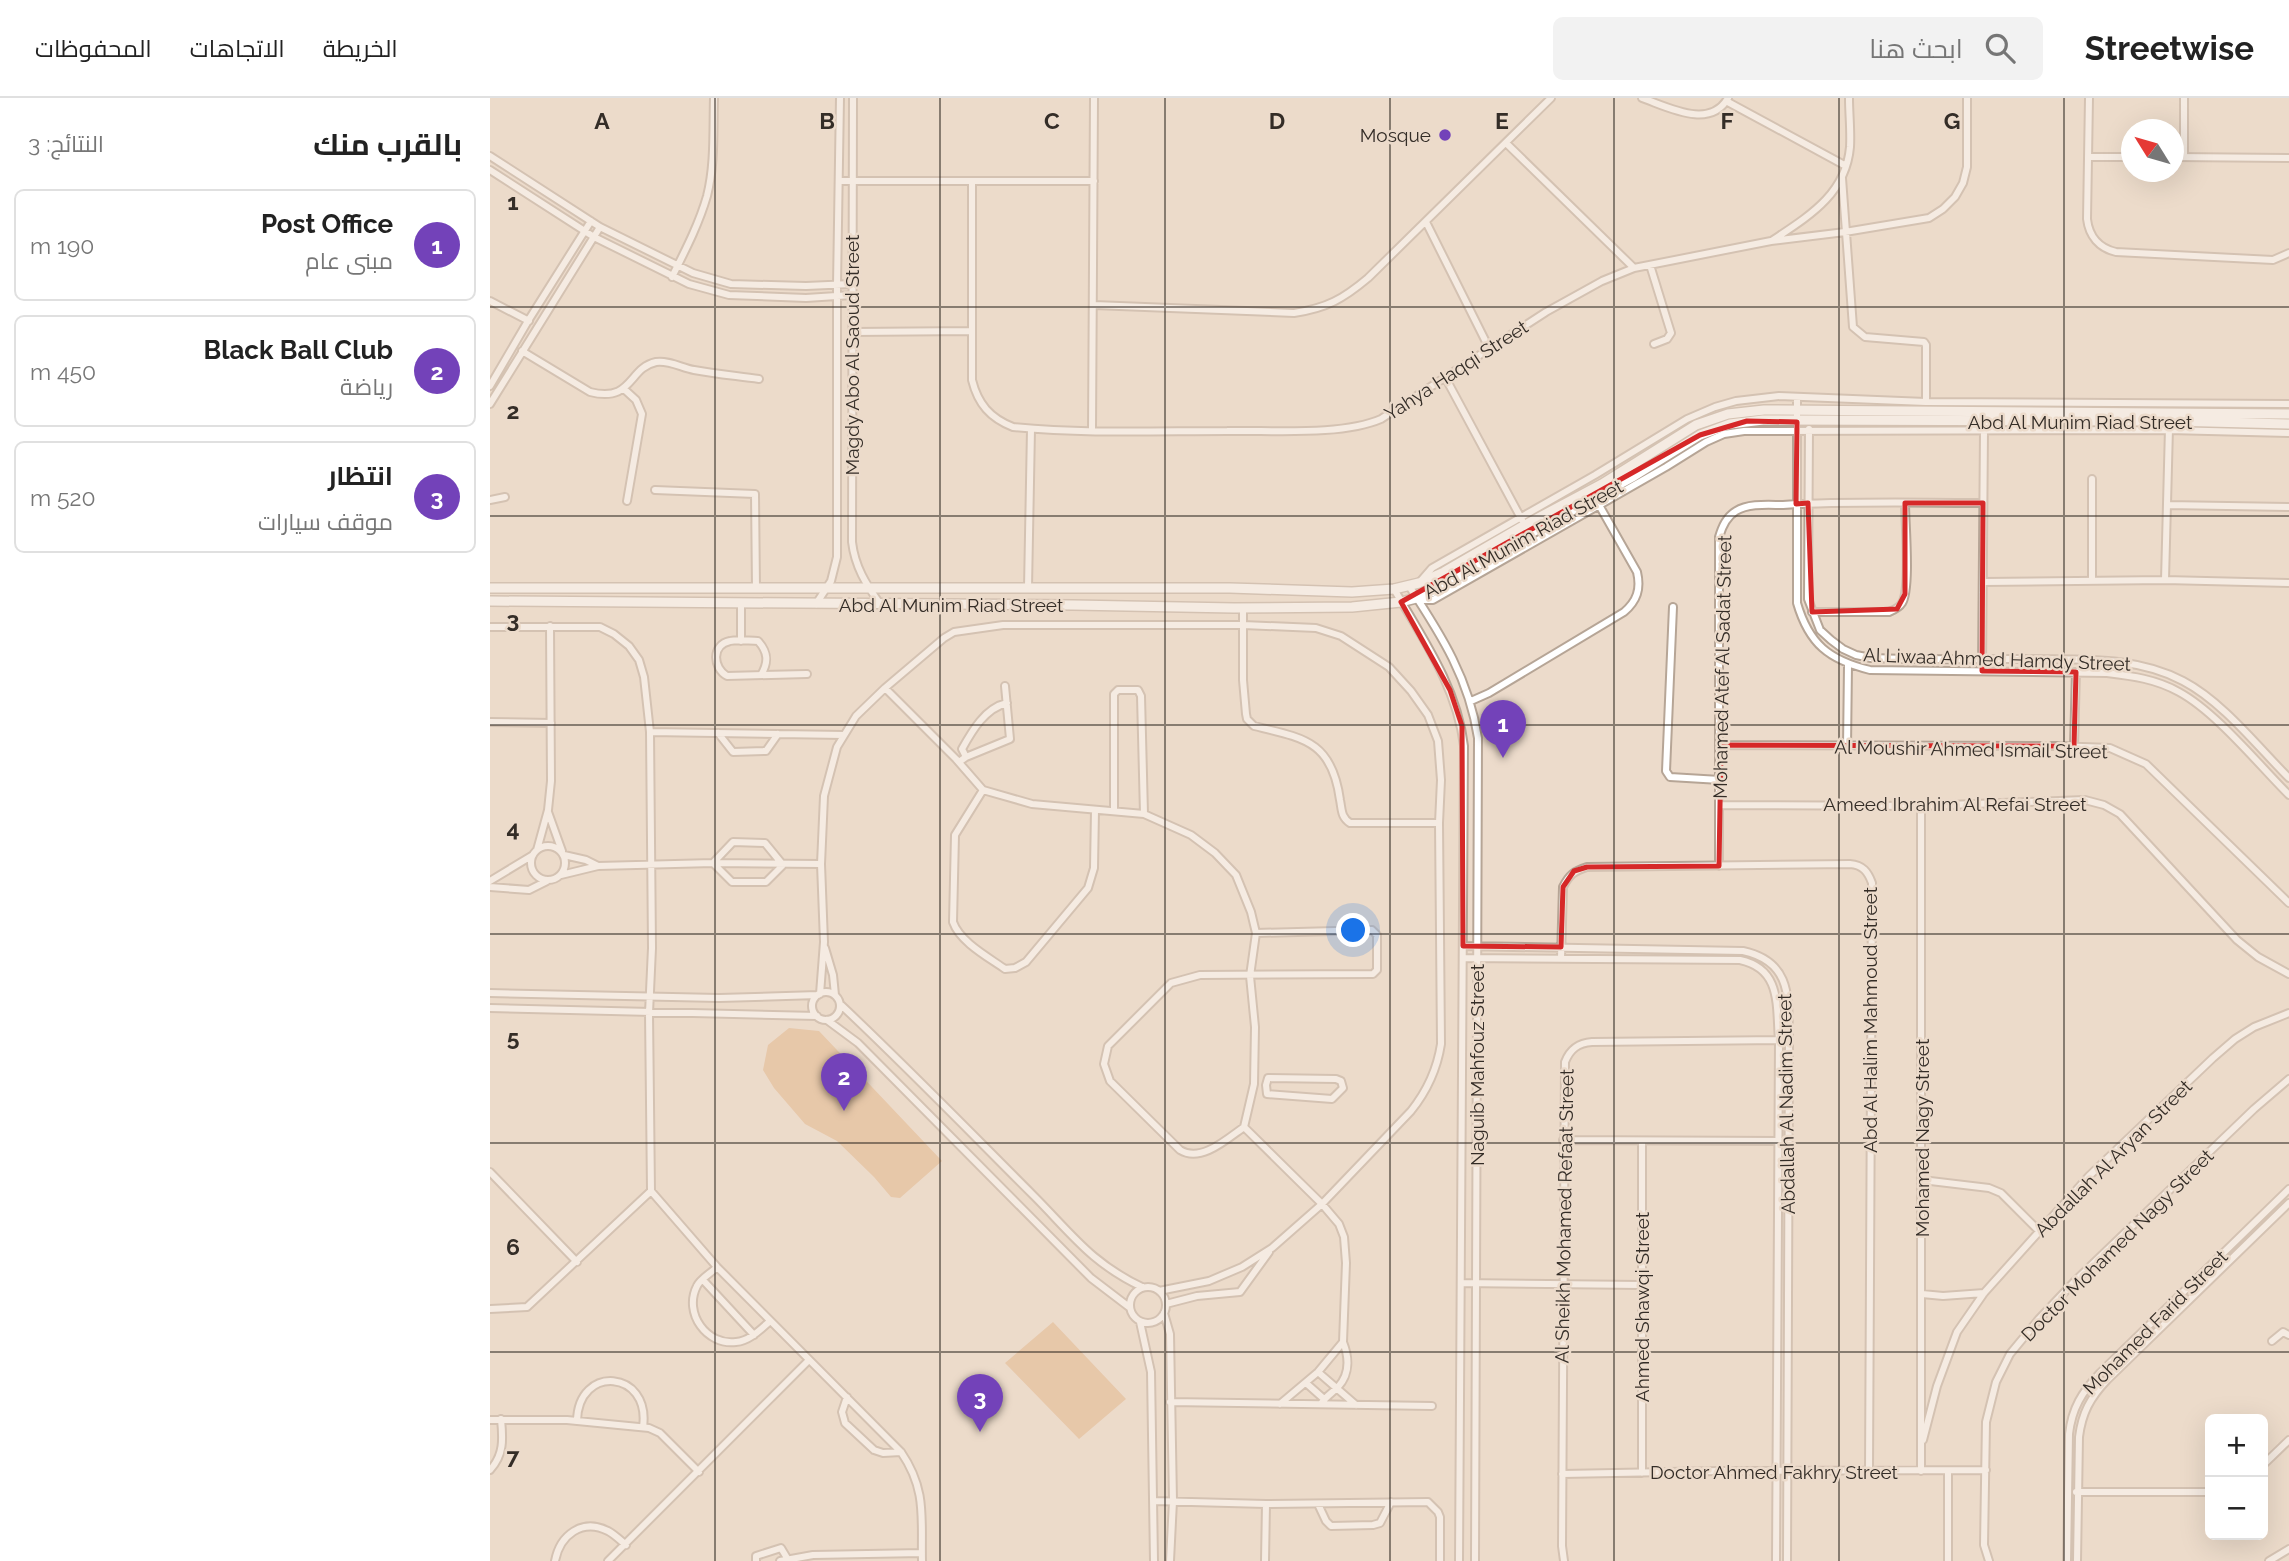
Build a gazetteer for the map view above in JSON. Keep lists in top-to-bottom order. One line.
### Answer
{"streets":{"street":["Magdy Abo Al Saoud Street","Yahya Haqqi Street","Abd Al Munim Riad Street","Al Liwaa Ahmed Hamdy Street","Mohamed Atef Al Sadat Street","Al Moushir Ahmed Ismail Street","Ameed Ibrahim Al Refai Street","Abd Al Halim Mahmoud Street","Naguib Mahfouz Street","Abdallah Al Nadim Street","Mohamed Nagy Street","Abdallah Al Aryan Street","Al Sheikh Mohamed Refaat Street","Doctor Mohamed Nagy Street","Ahmed Shawqi Street","Mohamed Farid Street","Doctor Ahmed Fakhry Street"]},"crossings":[["Magdy Abo Al Saoud Street","Abd Al Munim Riad Street"],["Abd Al Munim Riad Street","Al Liwaa Ahmed Hamdy Street"],["Abd Al Munim Riad Street","Naguib Mahfouz Street"],["Al Liwaa Ahmed Hamdy Street","Mohamed Atef Al Sadat Street"],["Mohamed Atef Al Sadat Street","Al Moushir Ahmed Ismail Street"],["Mohamed Atef Al Sadat Street","Ameed Ibrahim Al Refai Street"],["Mohamed Atef Al Sadat Street","Abd Al Halim Mahmoud Street"],["Ameed Ibrahim Al Refai Street","Mohamed Nagy Street"],["Abd Al Halim Mahmoud Street","Abdallah Al Nadim Street"],["Abd Al Halim Mahmoud Street","Doctor Ahmed Fakhry Street"],["Naguib Mahfouz Street","Abdallah Al Nadim Street"],["Abdallah Al Nadim Street","Al Sheikh Mohamed Refaat Street"],["Abdallah Al Nadim Street","Doctor Ahmed Fakhry Street"],["Mohamed Nagy Street","Abdallah Al Aryan Street"],["Mohamed Nagy Street","Doctor Ahmed Fakhry Street"],["Al Sheikh Mohamed Refaat Street","Doctor Ahmed Fakhry Street"],["Doctor Mohamed Nagy Street","Doctor Ahmed Fakhry Street"],["Ahmed Shawqi Street","Doctor Ahmed Fakhry Street"]],"places":["Mosque"],"north":"top left","page":{"header":"Streetwise","search":"ابحث هنا","nav":["الخريطة","الاتجاهات","المحفوظات"],"heading":["بالقرب منك","النتائج: 3"],"list":[{"mark":"1","name":"Post Office","note":"مبنى عام","value":"190 m"},{"mark":"2","name":"Black Ball Club","note":"رياضة","value":"450 m"},{"mark":"3","name":"انتظار","note":"موقف سيارات","value":"520 m"}],"pins":["1","2","3"],"map_buttons":["+","−"]},"grid":{"columns":["A","B","C","D","E","F","G"],"rows":["1","2","3","4","5","6","7"]}}
